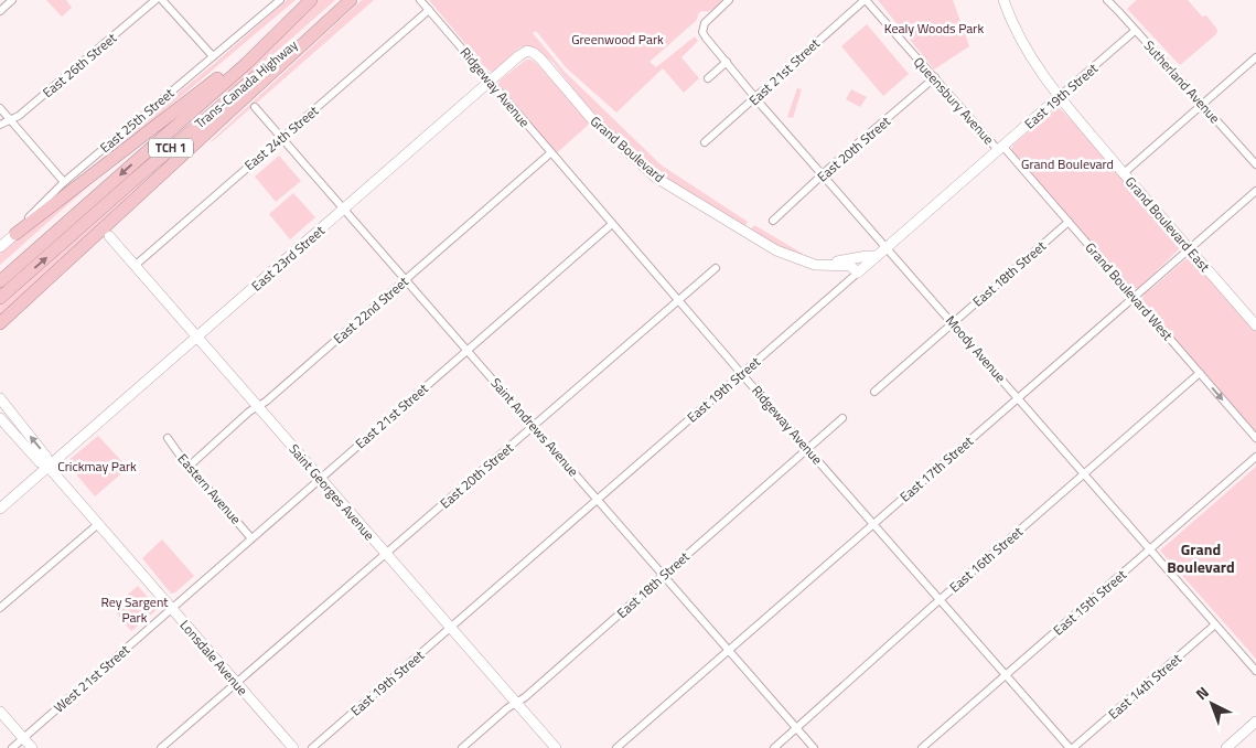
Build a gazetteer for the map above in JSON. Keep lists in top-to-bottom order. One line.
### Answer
{"streets":{"highway":["Trans-Canada Highway","TCH 1"],"street":["East 26th Street","East 21st Street","Sutherland Avenue","Ridgeway Avenue","East 19th Street","Queensbury Avenue","East 25th Street","East 24th Street","Grand Boulevard","East 20th Street","Grand Boulevard East","East 23rd Street","East 18th Street","Grand Boulevard West","East 22nd Street","Moody Avenue","Saint Andrews Avenue","East 17th Street","Eastern Avenue","Saint Georges Avenue","East 16th Street","East 15th Street","Lonsdale Avenue","West 21st Street","East 14th Street"]},"crossings":[["East 21st Street","Ridgeway Avenue"],["East 21st Street","Queensbury Avenue"],["East 21st Street","Moody Avenue"],["East 21st Street","Saint Andrews Avenue"],["East 21st Street","Eastern Avenue"],["East 21st Street","Saint Georges Avenue"],["East 21st Street","Lonsdale Avenue"],["East 21st Street","West 21st Street"],["Sutherland Avenue","East 19th Street"],["Ridgeway Avenue","East 19th Street"],["Ridgeway Avenue","East 24th Street"],["Ridgeway Avenue","East 20th Street"],["Ridgeway Avenue","East 23rd Street"],["Ridgeway Avenue","East 18th Street"],["Ridgeway Avenue","East 22nd Street"],["Ridgeway Avenue","East 17th Street"],["Ridgeway Avenue","East 16th Street"],["Ridgeway Avenue","East 15th Street"],["Ridgeway Avenue","East 14th Street"],["East 19th Street","Queensbury Avenue"],["East 19th Street","Grand Boulevard"],["East 19th Street","Grand Boulevard East"],["East 19th Street","Grand Boulevard West"],["East 19th Street","Moody Avenue"],["East 19th Street","Saint Andrews Avenue"],["East 19th Street","Saint Georges Avenue"],["Queensbury Avenue","East 20th Street"],["Queensbury Avenue","Grand Boulevard West"],["East 24th Street","Saint Andrews Avenue"],["East 24th Street","Saint Georges Avenue"],["Grand Boulevard","East 23rd Street"],["East 20th Street","Moody Avenue"],["East 20th Street","Saint Andrews Avenue"],["East 20th Street","Saint Georges Avenue"],["East 20th Street","Lonsdale Avenue"],["Grand Boulevard East","East 17th Street"],["East 23rd Street","Saint Andrews Avenue"],["East 23rd Street","Saint Georges Avenue"],["East 23rd Street","Lonsdale Avenue"],["East 18th Street","Grand Boulevard West"],["East 18th Street","Moody Avenue"],["East 18th Street","Saint Andrews Avenue"],["East 18th Street","Saint Georges Avenue"],["Grand Boulevard West","East 17th Street"],["Grand Boulevard West","East 16th Street"],["East 22nd Street","Saint Andrews Avenue"],["East 22nd Street","Eastern Avenue"],["East 22nd Street","Saint Georges Avenue"],["Moody Avenue","East 17th Street"],["Moody Avenue","East 16th Street"],["Moody Avenue","East 15th Street"],["Moody Avenue","East 14th Street"],["Saint Andrews Avenue","East 17th Street"],["Saint Andrews Avenue","East 16th Street"],["Lonsdale Avenue","West 21st Street"]],"districts":["Grand Boulevard"],"parks":["Kealy Woods Park","Greenwood Park","Grand Boulevard","Crickmay Park","Rey Sargent Park"],"north":"top left"}
